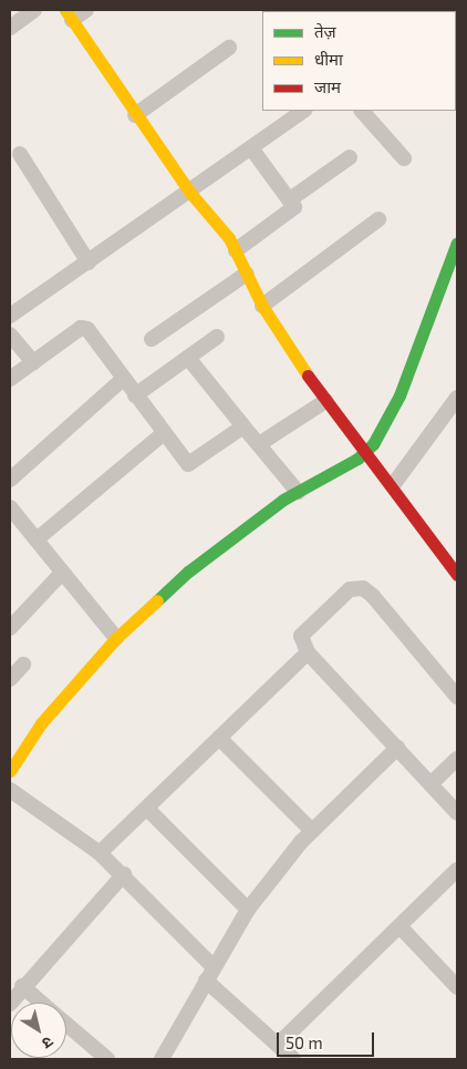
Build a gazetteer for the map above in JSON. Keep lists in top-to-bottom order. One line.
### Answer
{"legend":["तेज़","धीमा","जाम"],"scale_bar":"50 m","north":"bottom right"}
